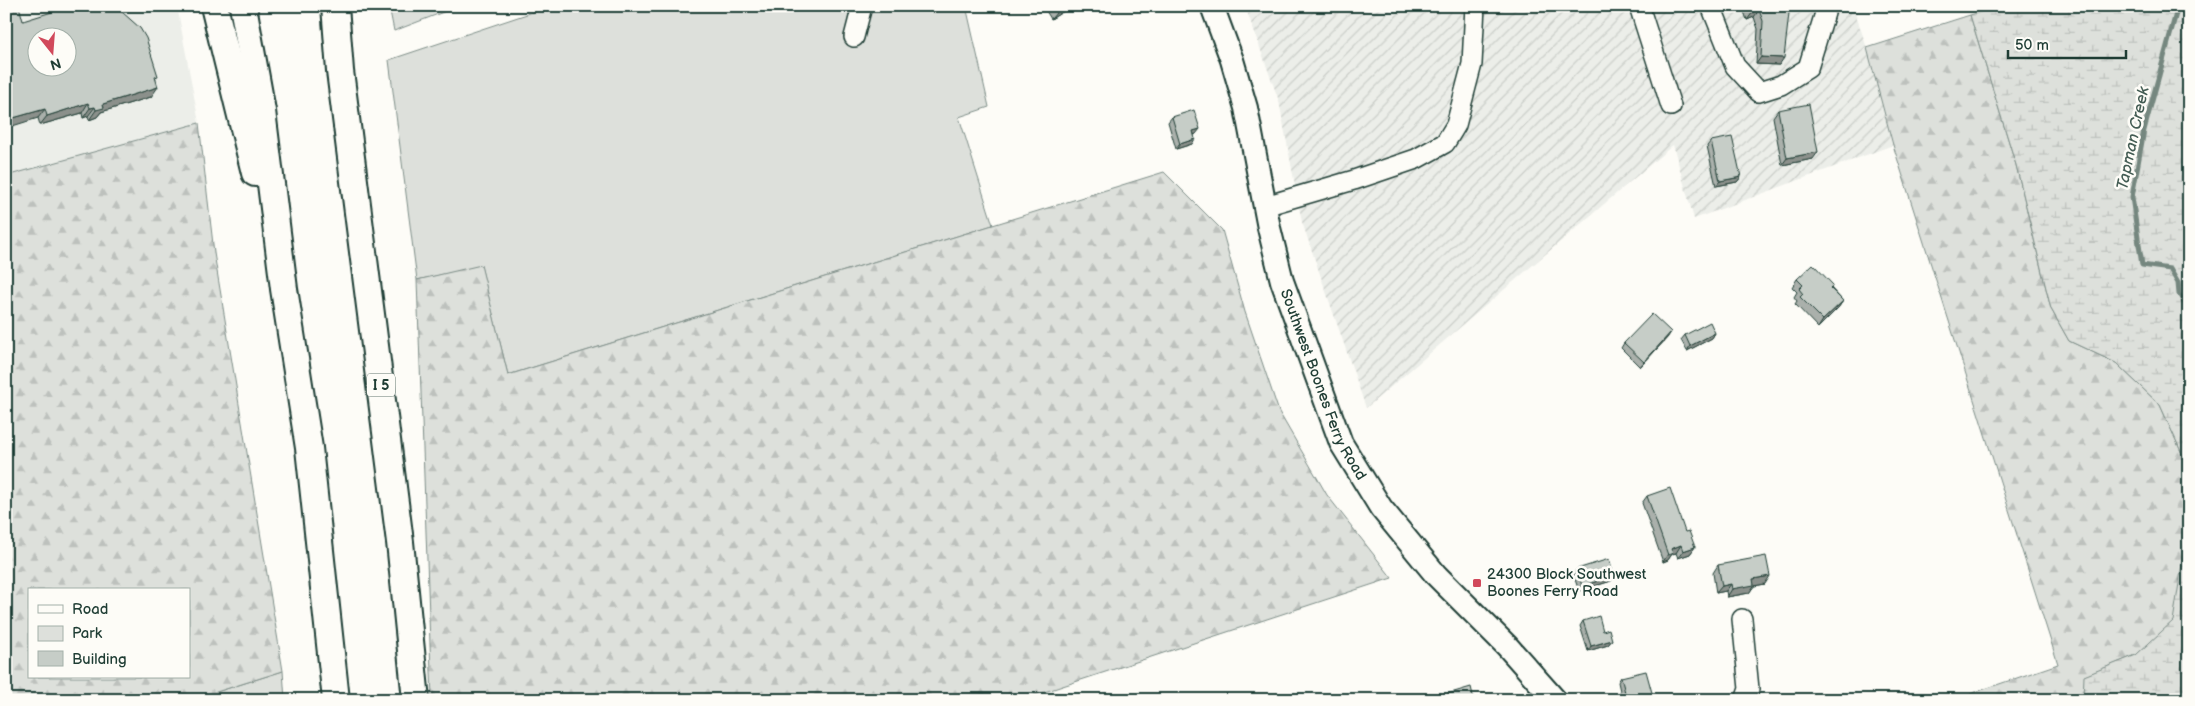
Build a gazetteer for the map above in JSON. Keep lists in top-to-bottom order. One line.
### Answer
{"streets":{"highway":["I 5"],"main road":["Southwest Boones Ferry Road"]},"water":["Tapman Creek"],"places":{"transit":["24300 Block Southwest Boones Ferry Road"]},"legend":["Road","Park","Building"],"scale_bar":"50 m","north":"bottom"}
